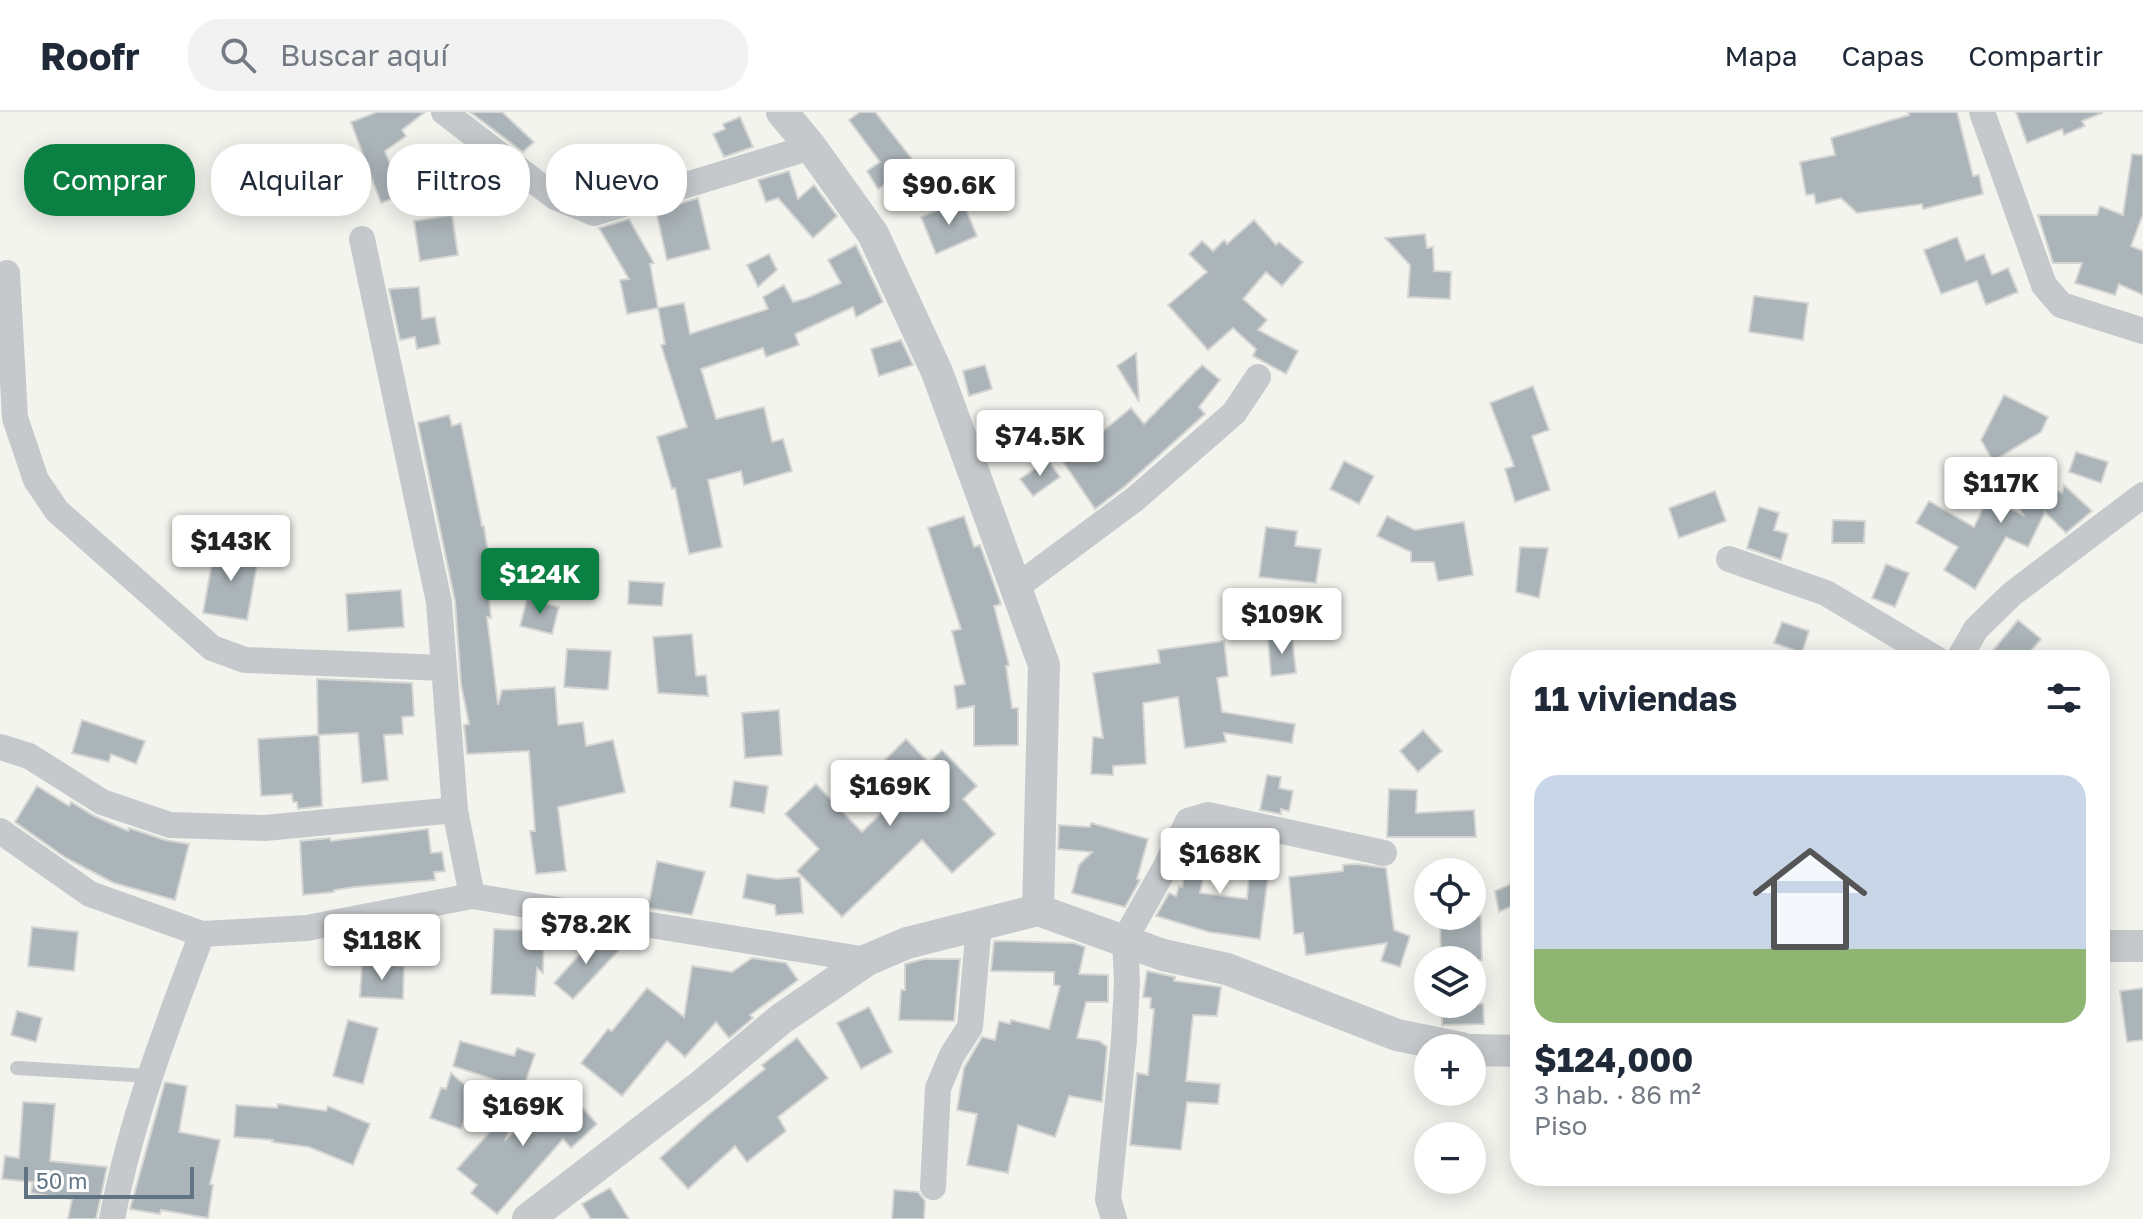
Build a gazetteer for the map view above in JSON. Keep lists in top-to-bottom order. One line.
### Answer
{"scale_bar":"50 m","page":{"header":"Roofr","search":"Buscar aquí","nav":["Mapa","Capas","Compartir"],"chip":["Comprar","Alquilar","Filtros","Nuevo"],"price":["$90.6K","$74.5K","$117K","$143K","$124K","$109K","$169K","$168K","$78.2K","$118K","$169K"],"heading":"11 viviendas","list":[{"name":"$124,000","note":"3 hab. · 86 m² · Piso"}],"map_buttons":["+","−"],"scale":"50 m"}}
